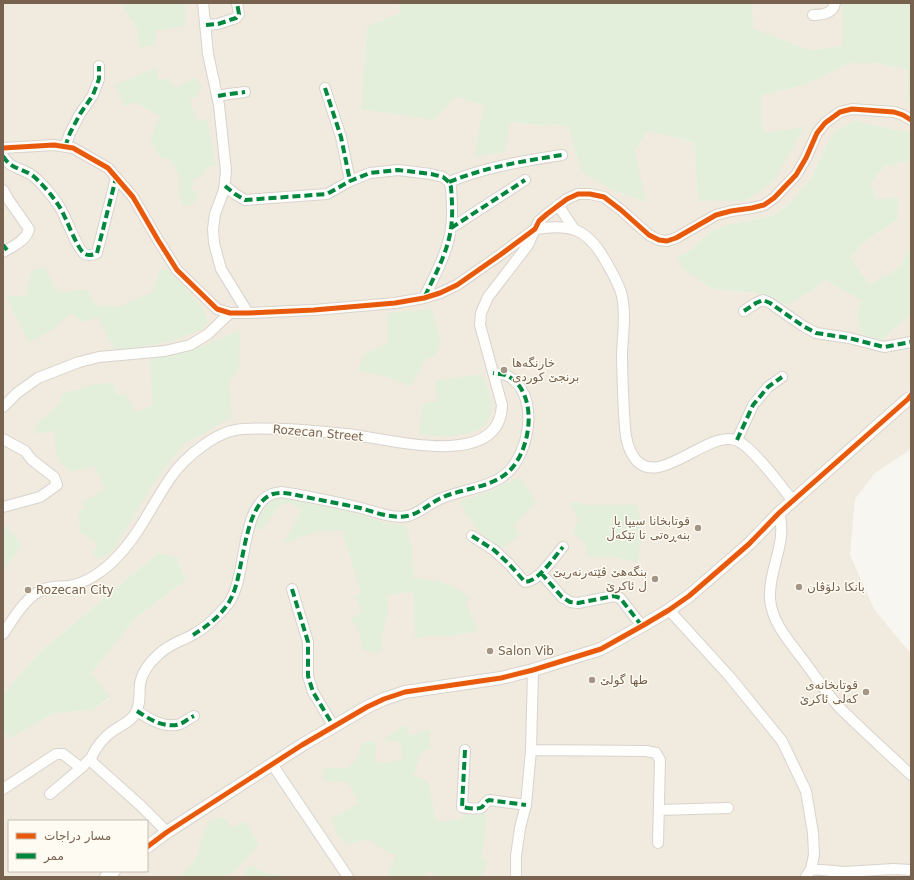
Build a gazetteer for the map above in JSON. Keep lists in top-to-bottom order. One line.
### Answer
{"streets":{"street":["Rozecan Street"]},"places":["خارنگەها برنجێ کوردی","قوتابخانا سیپا یا بنەڕەتی تا تێکەڵ","بنگەهێ ڤێتەرنەریێ ل ئاکرێ","بانکا دلۆڤان","Rozecan City","Salon Vib","طها گولێ","قوتابخانەی کەلی ئاکرێ"],"legend":["مسار دراجات","ممر"]}
